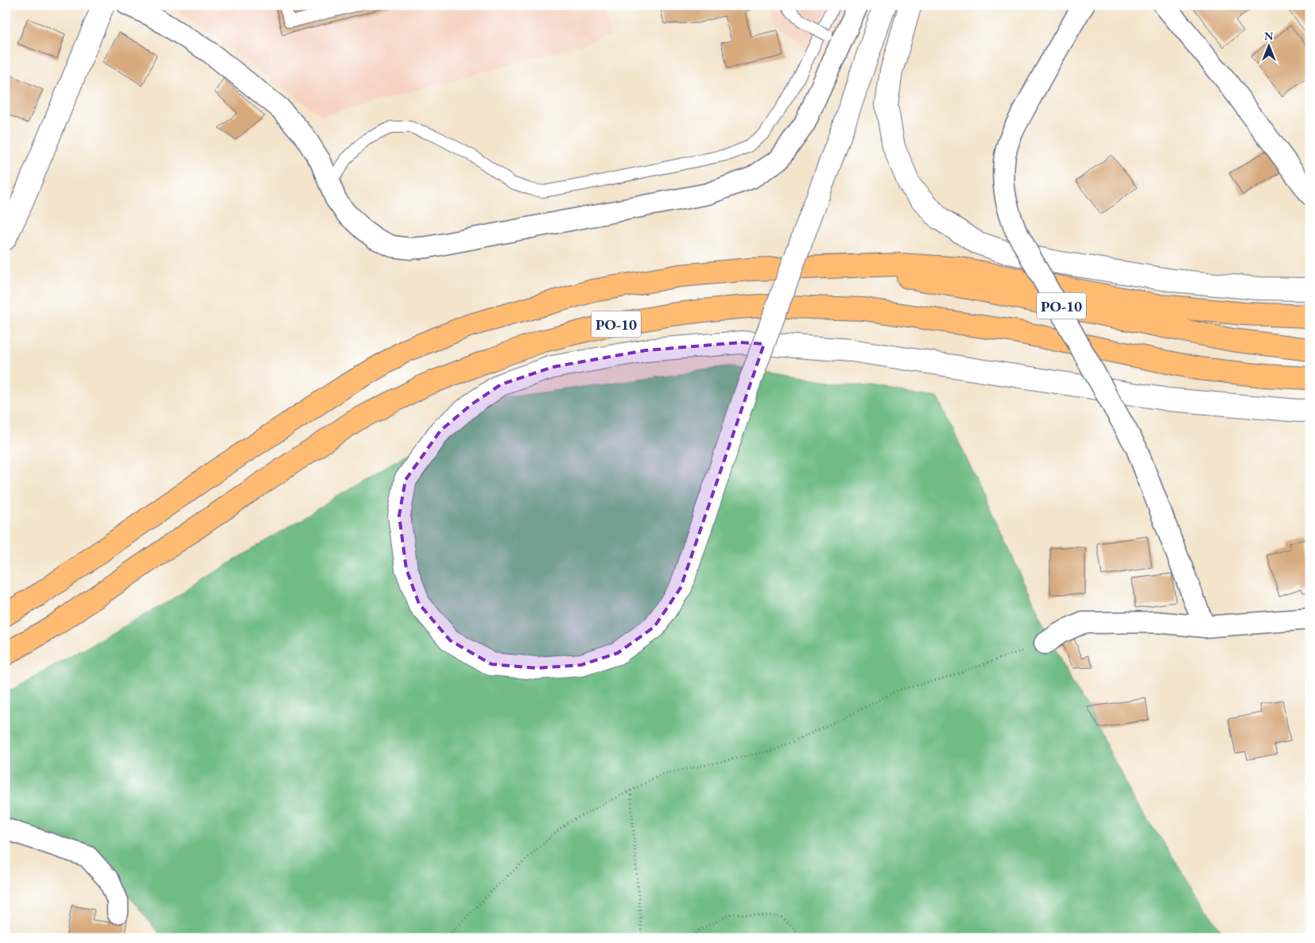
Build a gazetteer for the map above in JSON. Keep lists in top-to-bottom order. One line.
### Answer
{"streets":{"highway":["PO-10"]},"north":"top"}
